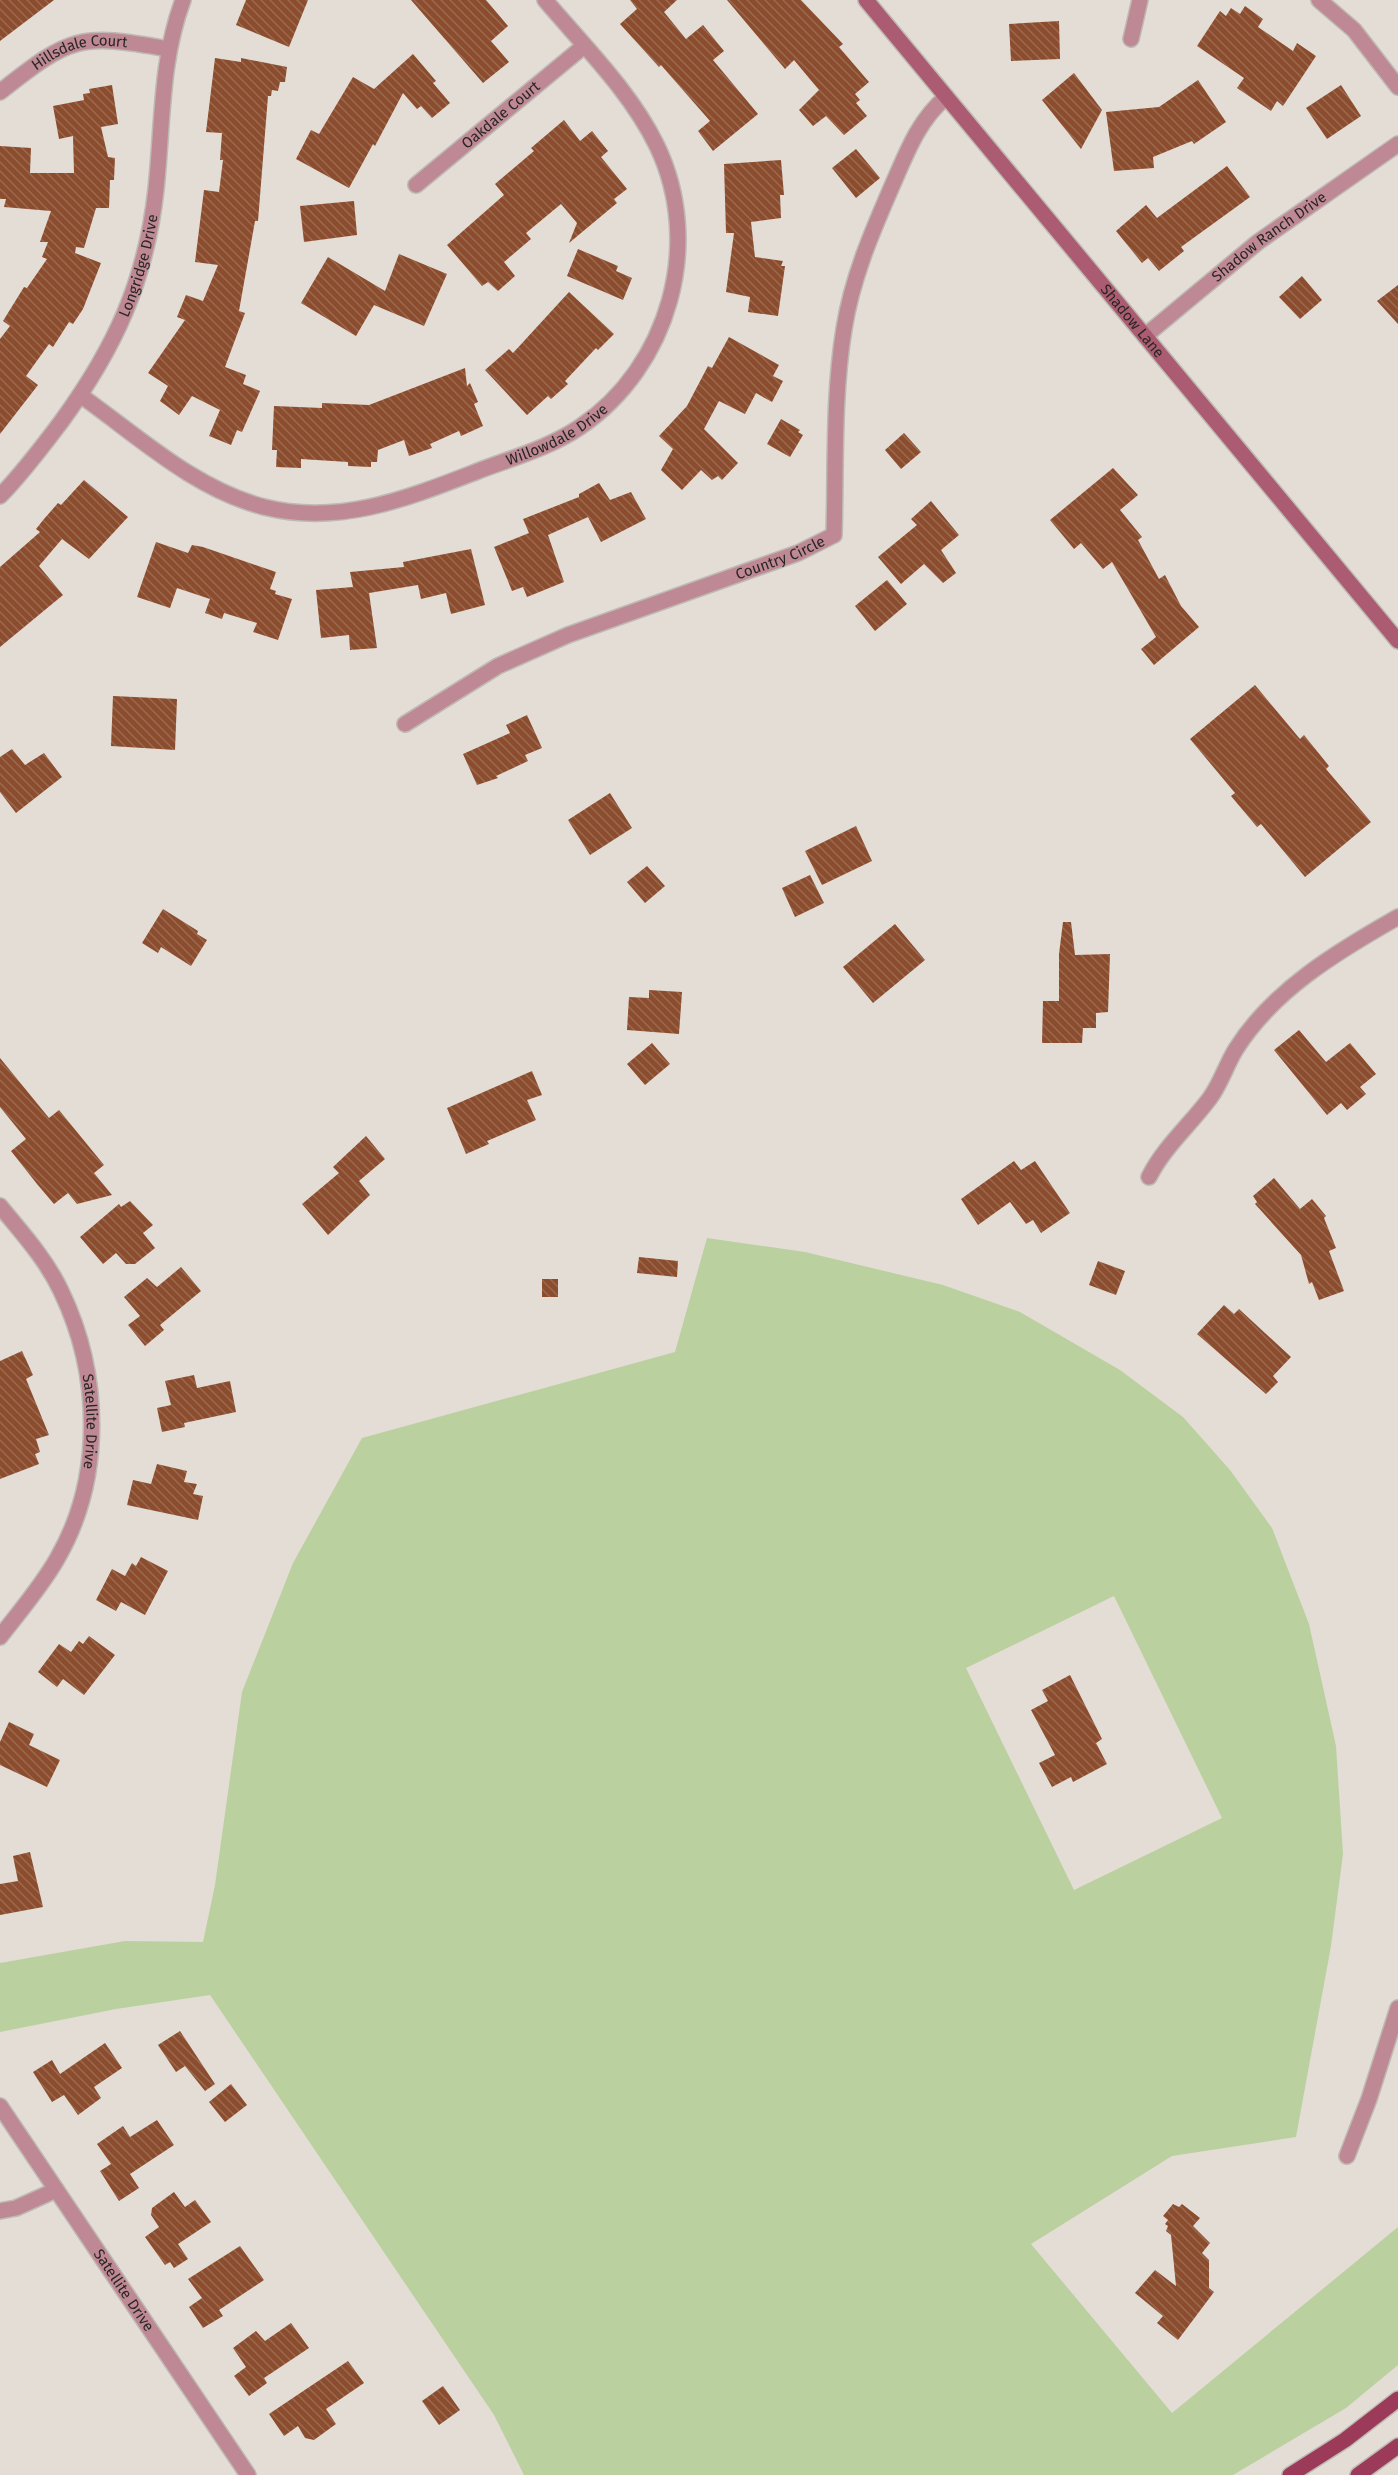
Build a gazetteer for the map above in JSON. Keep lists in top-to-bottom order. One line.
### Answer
{"streets":{"street":["Hillsdale Court","Oakdale Court","Shadow Ranch Drive","Longridge Drive","Shadow Lane","Willowdale Drive","Country Circle","Satellite Drive"]},"crossings":[["Hillsdale Court","Longridge Drive"],["Oakdale Court","Willowdale Drive"],["Shadow Ranch Drive","Shadow Lane"],["Longridge Drive","Willowdale Drive"],["Shadow Lane","Country Circle"]]}
